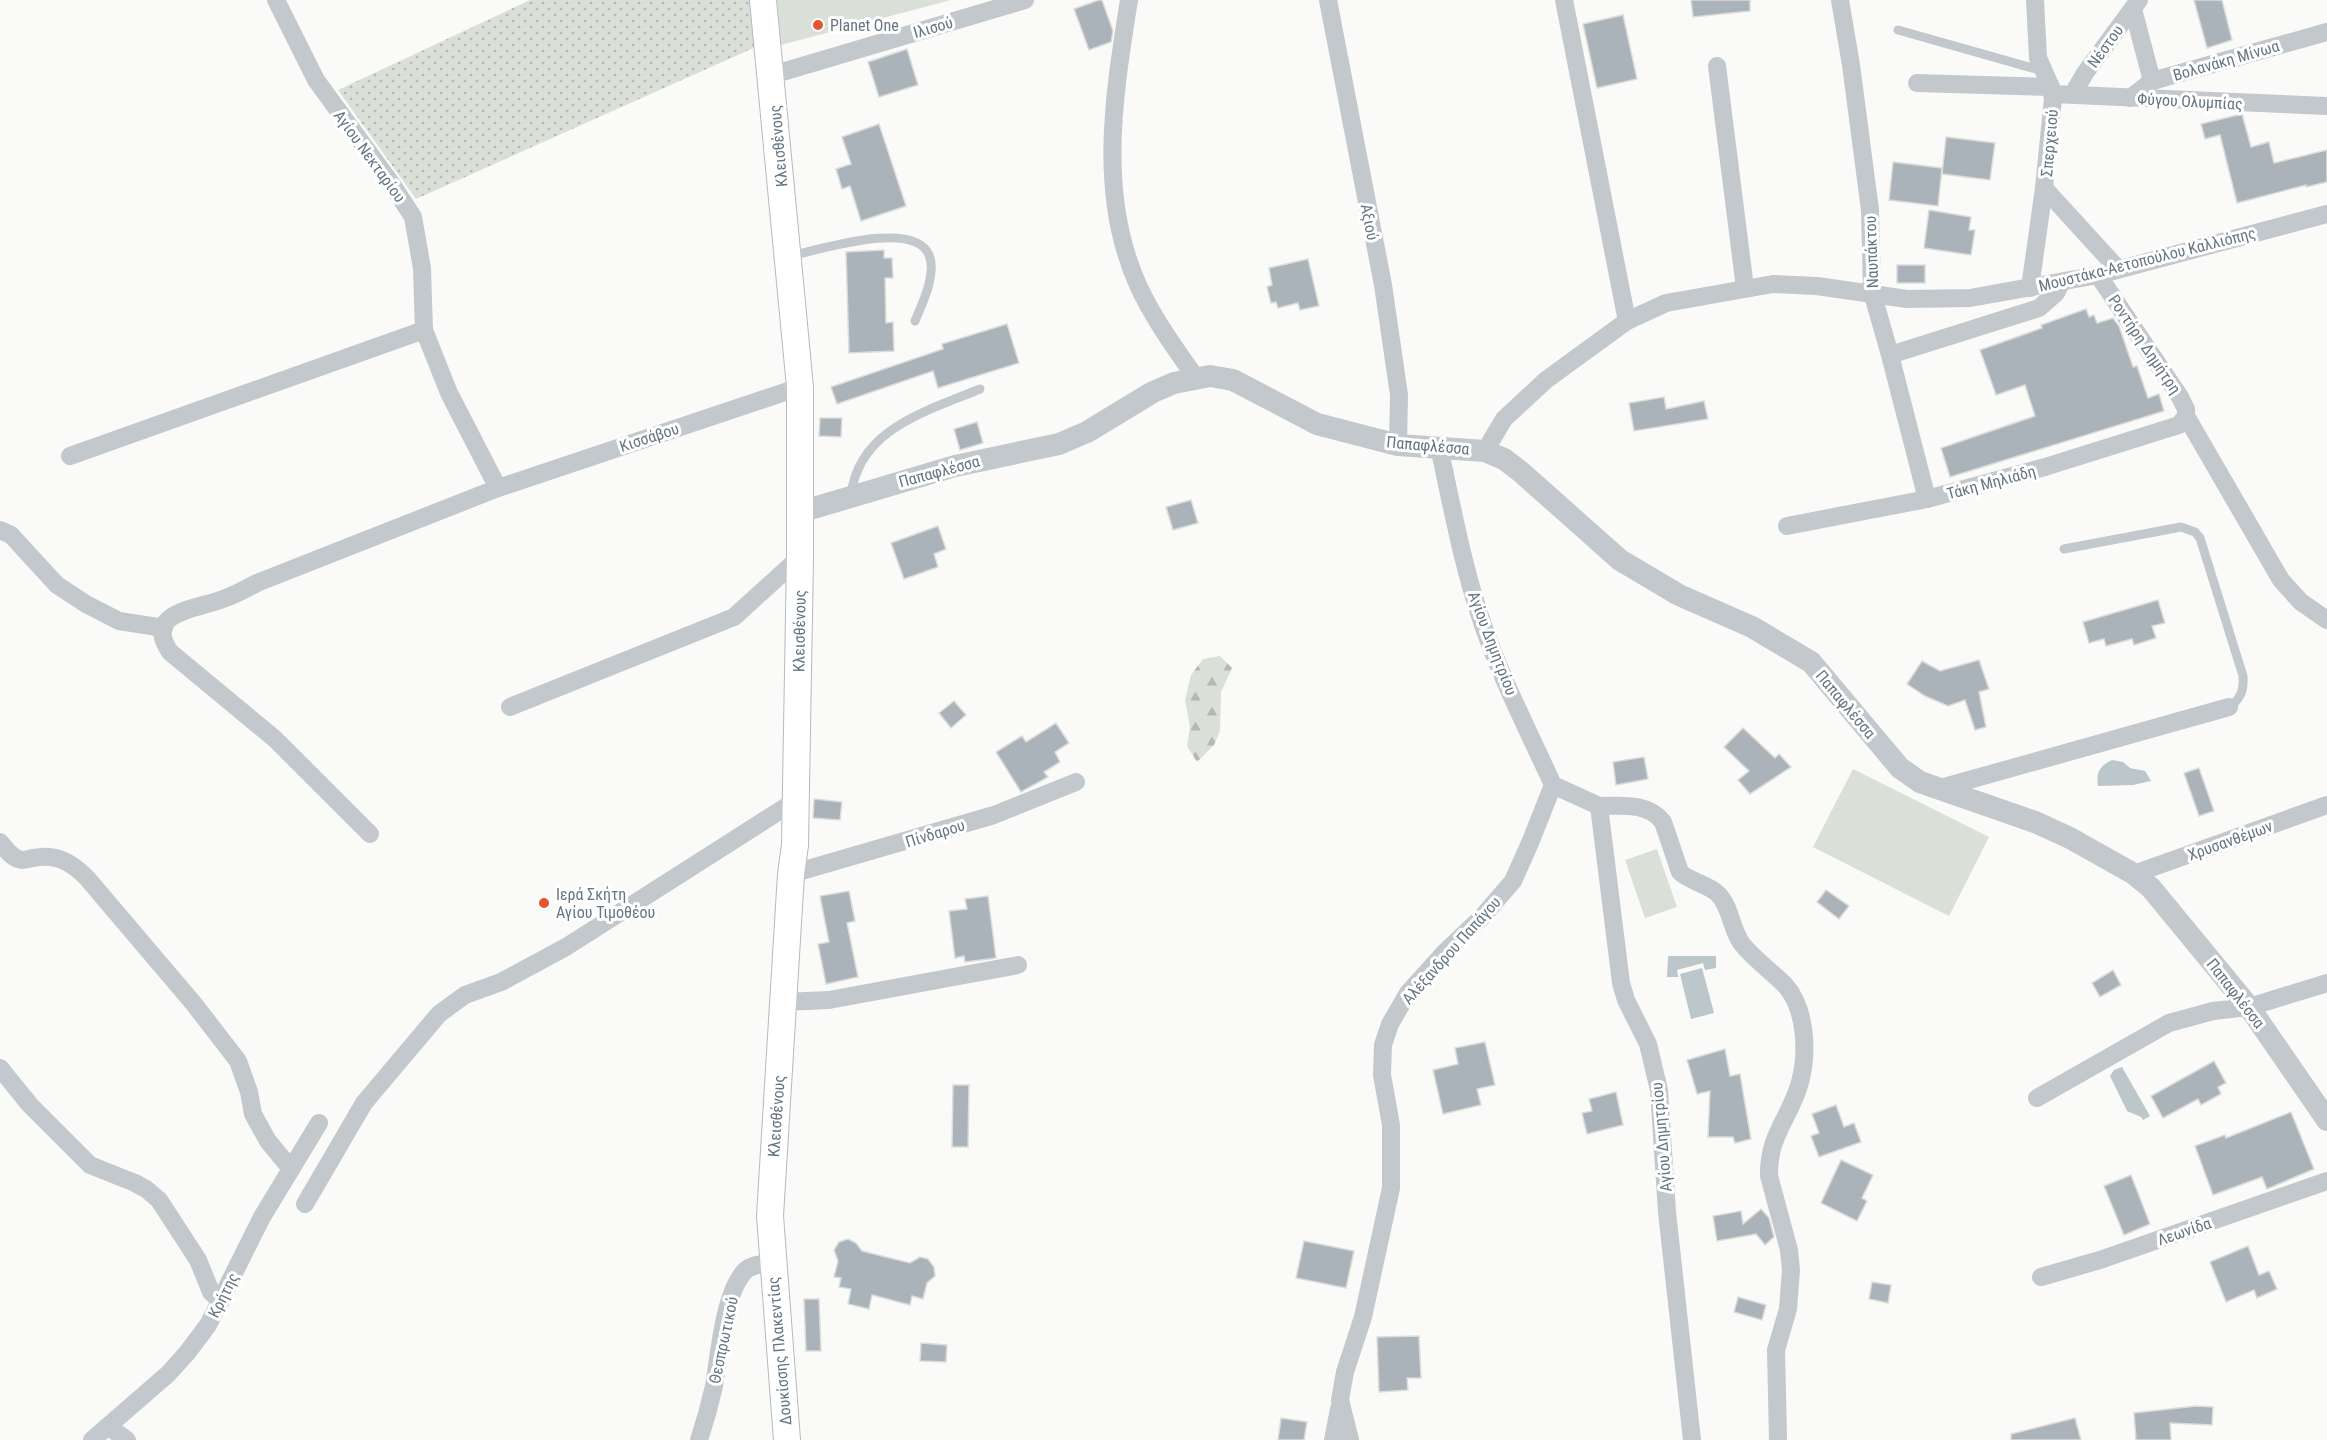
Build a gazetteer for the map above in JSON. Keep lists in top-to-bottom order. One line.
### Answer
{"streets":{"main road":["Κλεισθένους","Δουκίσσης Πλακεντίας"],"street":["Ιλισού","Νέστου","Βολανάκη Μίνωα","Φύγου Ολυμπίας","Σπερχειού","Αγίου Νεκταρίου","Αξιού","Ναυπάκτου","Μουστάκα-Αετοπούλου Καλλιόπης","Ροντήρη Δημήτρη","Κισσάβου","Παπαφλέσσα","Τάκη Μηλιάδη","Αγίου Δημητρίου","Πίνδαρου","Χρυσανθέμων","Αλέξανδρου Παπάγου","Λεωνίδα","Κρήτης","Θεσπρωτικού"]},"crossings":[["Ιλισού","Κλεισθένους"],["Νέστου","Φύγου Ολυμπίας"],["Βολανάκη Μίνωα","Φύγου Ολυμπίας"],["Φύγου Ολυμπίας","Σπερχειού"],["Σπερχειού","Μουστάκα-Αετοπούλου Καλλιόπης"],["Κλεισθένους","Κισσάβου"],["Κλεισθένους","Παπαφλέσσα"],["Κλεισθένους","Πίνδαρου"],["Κλεισθένους","Θεσπρωτικού"],["Κλεισθένους","Δουκίσσης Πλακεντίας"],["Αγίου Νεκταρίου","Κισσάβου"],["Αξιού","Παπαφλέσσα"],["Ναυπάκτου","Μουστάκα-Αετοπούλου Καλλιόπης"],["Ναυπάκτου","Τάκη Μηλιάδη"],["Μουστάκα-Αετοπούλου Καλλιόπης","Ροντήρη Δημήτρη"],["Μουστάκα-Αετοπούλου Καλλιόπης","Παπαφλέσσα"],["Ροντήρη Δημήτρη","Τάκη Μηλιάδη"],["Παπαφλέσσα","Αγίου Δημητρίου"],["Παπαφλέσσα","Χρυσανθέμων"],["Αγίου Δημητρίου","Αλέξανδρου Παπάγου"],["Θεσπρωτικού","Δουκίσσης Πλακεντίας"]],"places":["Planet One","Ιερά Σκήτη Αγίου Τιμοθέου"]}
